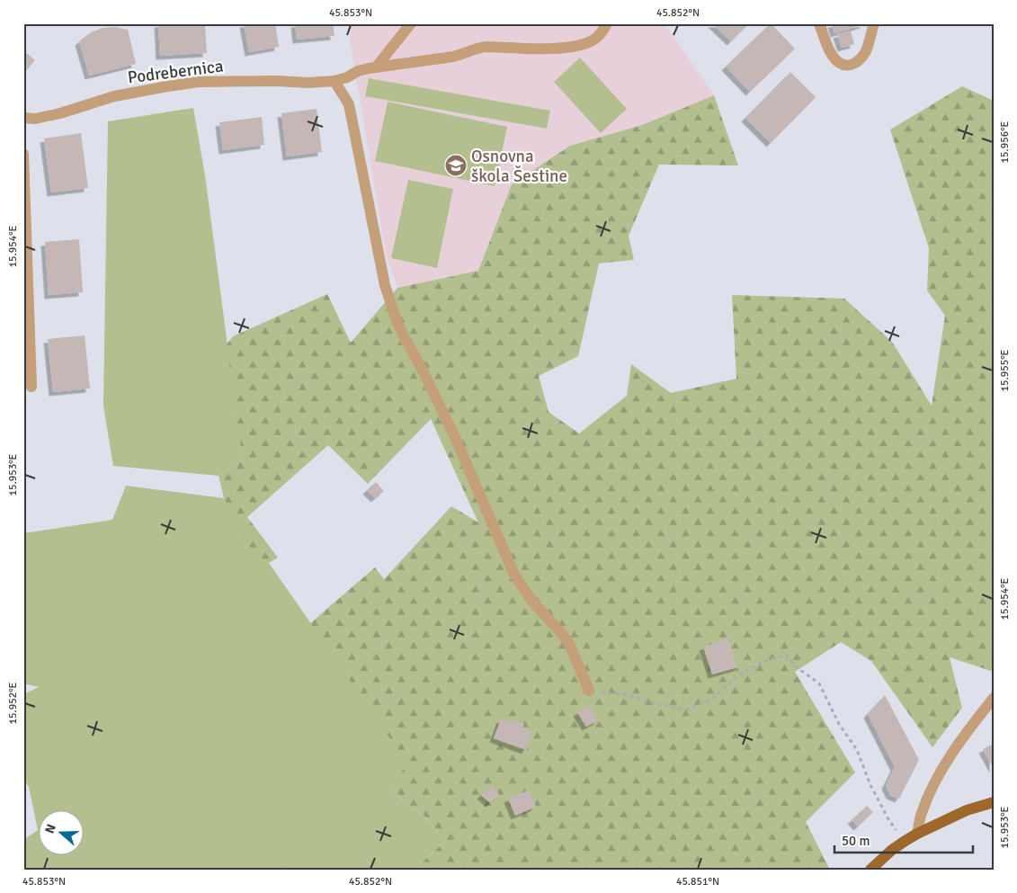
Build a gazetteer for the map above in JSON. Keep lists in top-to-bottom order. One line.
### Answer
{"streets":{"street":["Podrebernica"]},"places":{"school or university":["Osnovna škola Šestine"]},"scale_bar":"50 m","north":"left","coordinates":["45.853°N","45.852°N","15.956°E","15.954°E","15.955°E","15.953°E","15.952°E","45.851°N"]}
